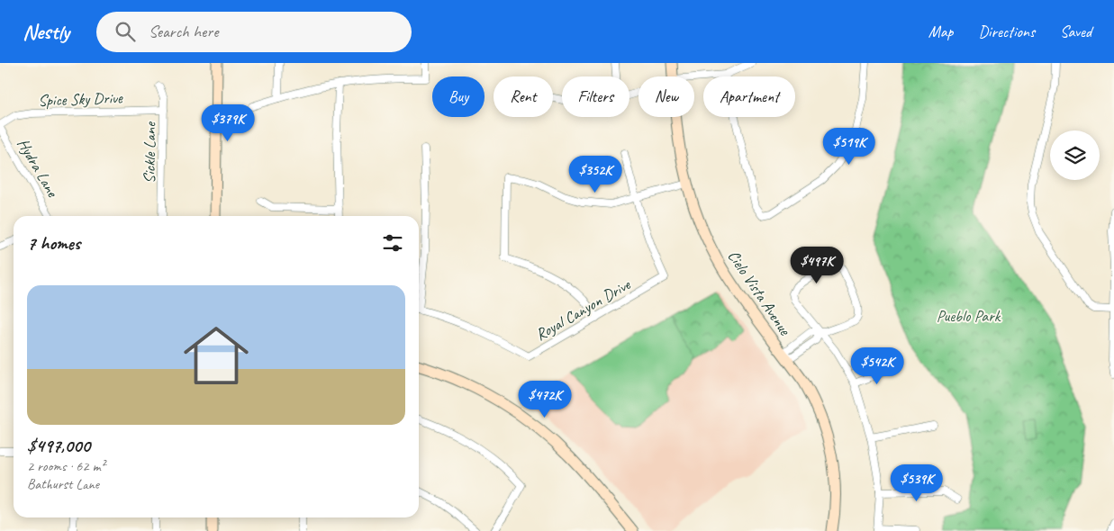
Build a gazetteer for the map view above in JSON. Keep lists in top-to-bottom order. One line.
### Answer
{"streets":{"street":["Spice Sky Drive","Sickle Lane","Hydra Lane","Cielo Vista Avenue","Royal Canyon Drive"]},"crossings":[["Spice Sky Drive","Sickle Lane"],["Spice Sky Drive","Hydra Lane"]],"parks":["Pueblo Park"],"page":{"header":"Nestly","search":"Search here","nav":["Map","Directions","Saved"],"chip":["Buy","Rent","Filters","New","Apartment"],"price":["$379K","$519K","$352K","$497K","$542K","$472K","$539K"],"heading":"7 homes","list":[{"name":"$497,000","note":"2 rooms · 62 m² · Bathurst Lane"}]}}
